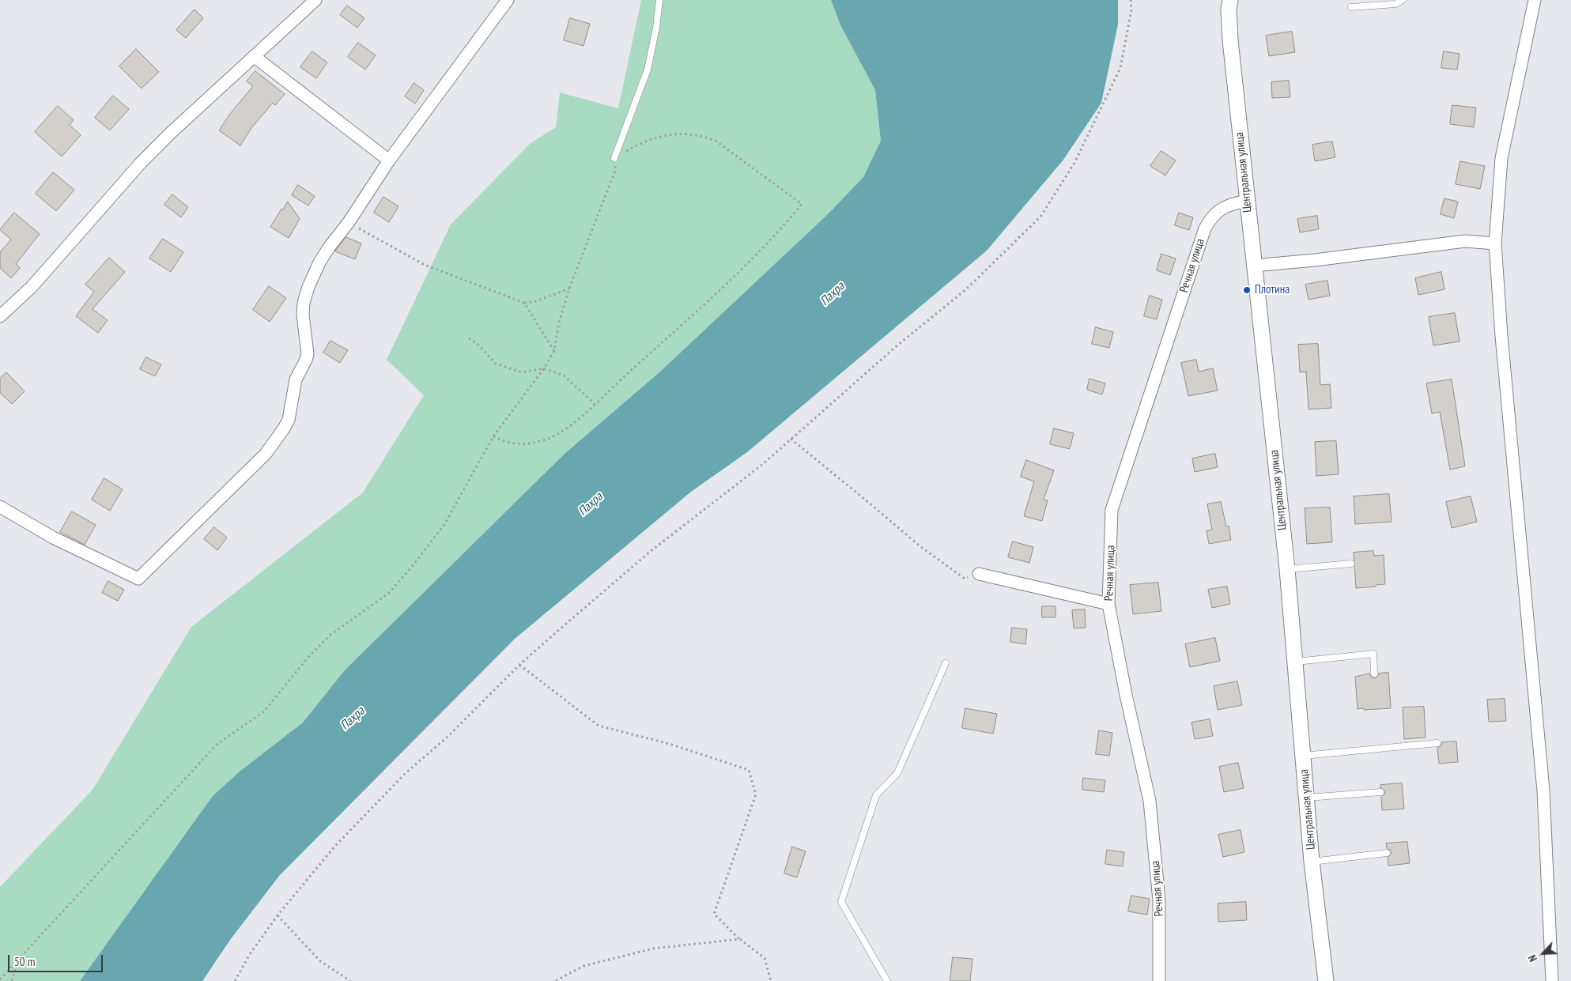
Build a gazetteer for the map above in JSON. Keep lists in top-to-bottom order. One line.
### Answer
{"streets":{"street":["Центральная улица","Речная улица"]},"crossings":[["Центральная улица","Речная улица"]],"water":["Пахра"],"places":["Плотина"],"scale_bar":"50 m","north":"bottom left"}
